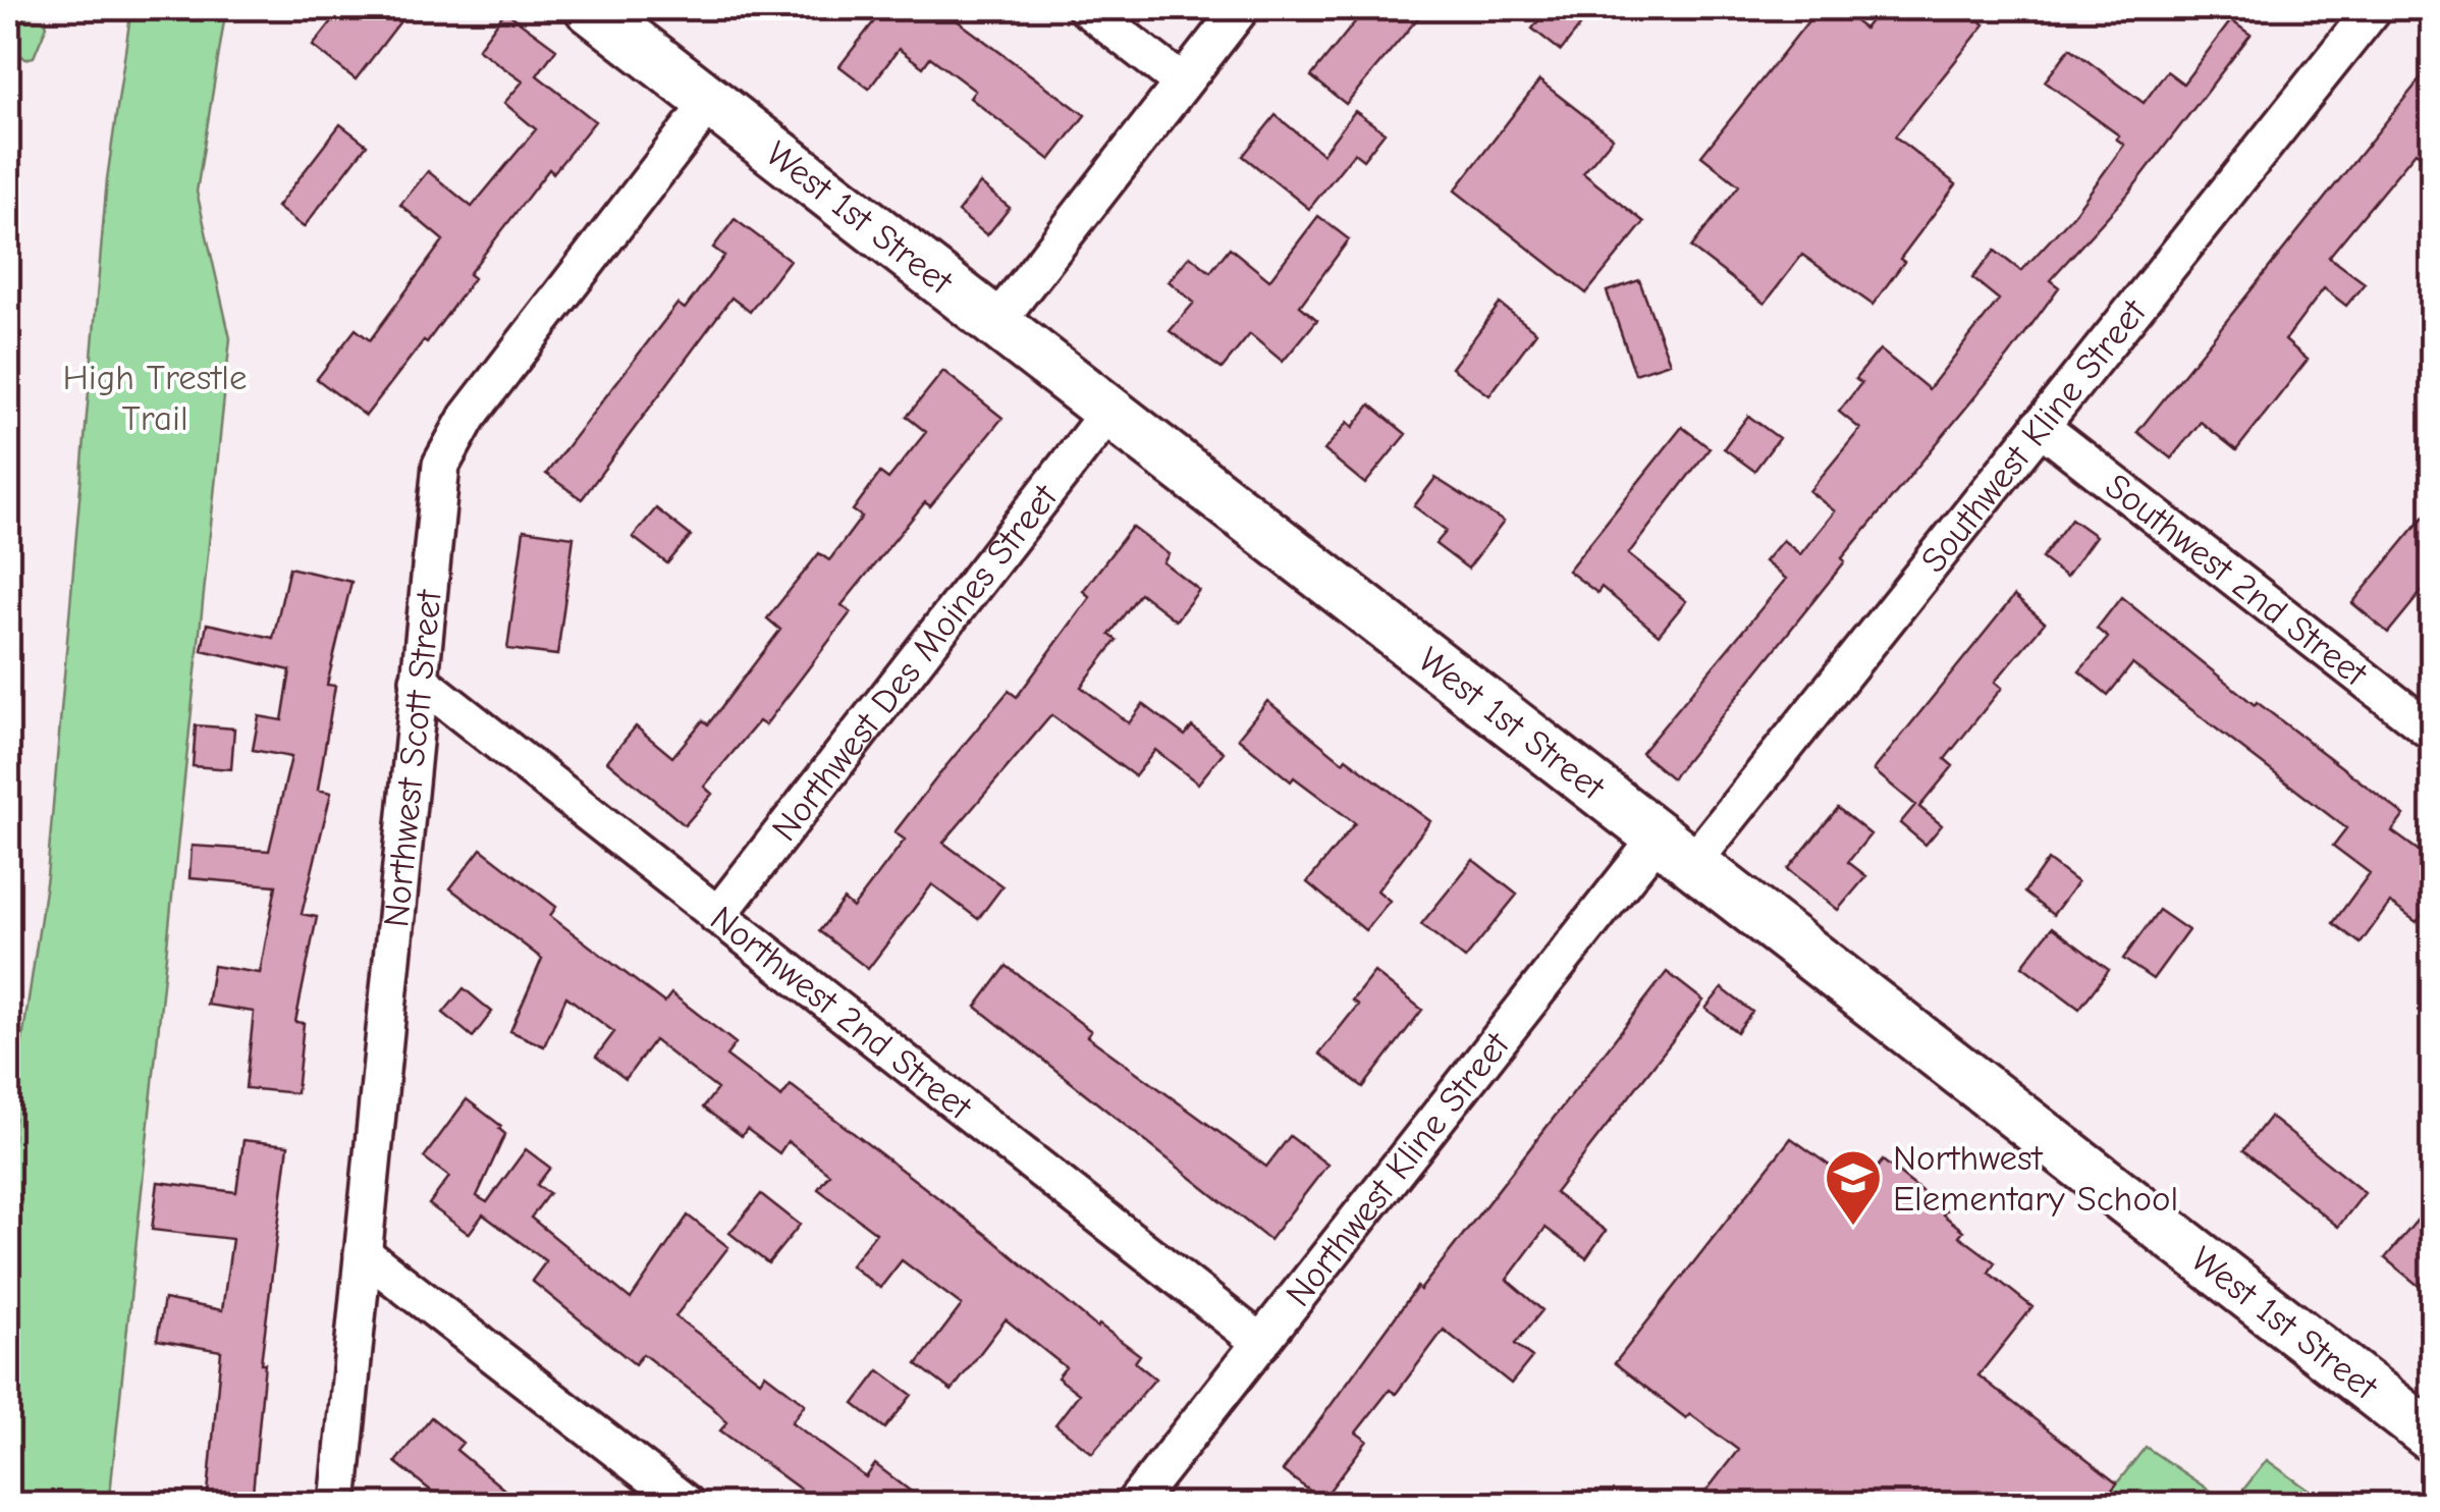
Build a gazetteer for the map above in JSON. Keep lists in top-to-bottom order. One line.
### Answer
{"streets":{"main road":["West 1st Street"],"street":["Southwest Kline Street","Southwest 2nd Street","Northwest Des Moines Street","Northwest Scott Street","Northwest 2nd Street","Northwest Kline Street"]},"crossings":[["West 1st Street","Southwest Kline Street"],["West 1st Street","Northwest Des Moines Street"],["West 1st Street","Northwest Scott Street"],["West 1st Street","Northwest Kline Street"],["Southwest Kline Street","Southwest 2nd Street"],["Southwest Kline Street","Northwest Kline Street"],["Northwest Des Moines Street","Northwest 2nd Street"],["Northwest Scott Street","Northwest 2nd Street"],["Northwest 2nd Street","Northwest Kline Street"]],"parks":["High Trestle Trail"],"places":{"school or university":["Northwest Elementary School"]}}
